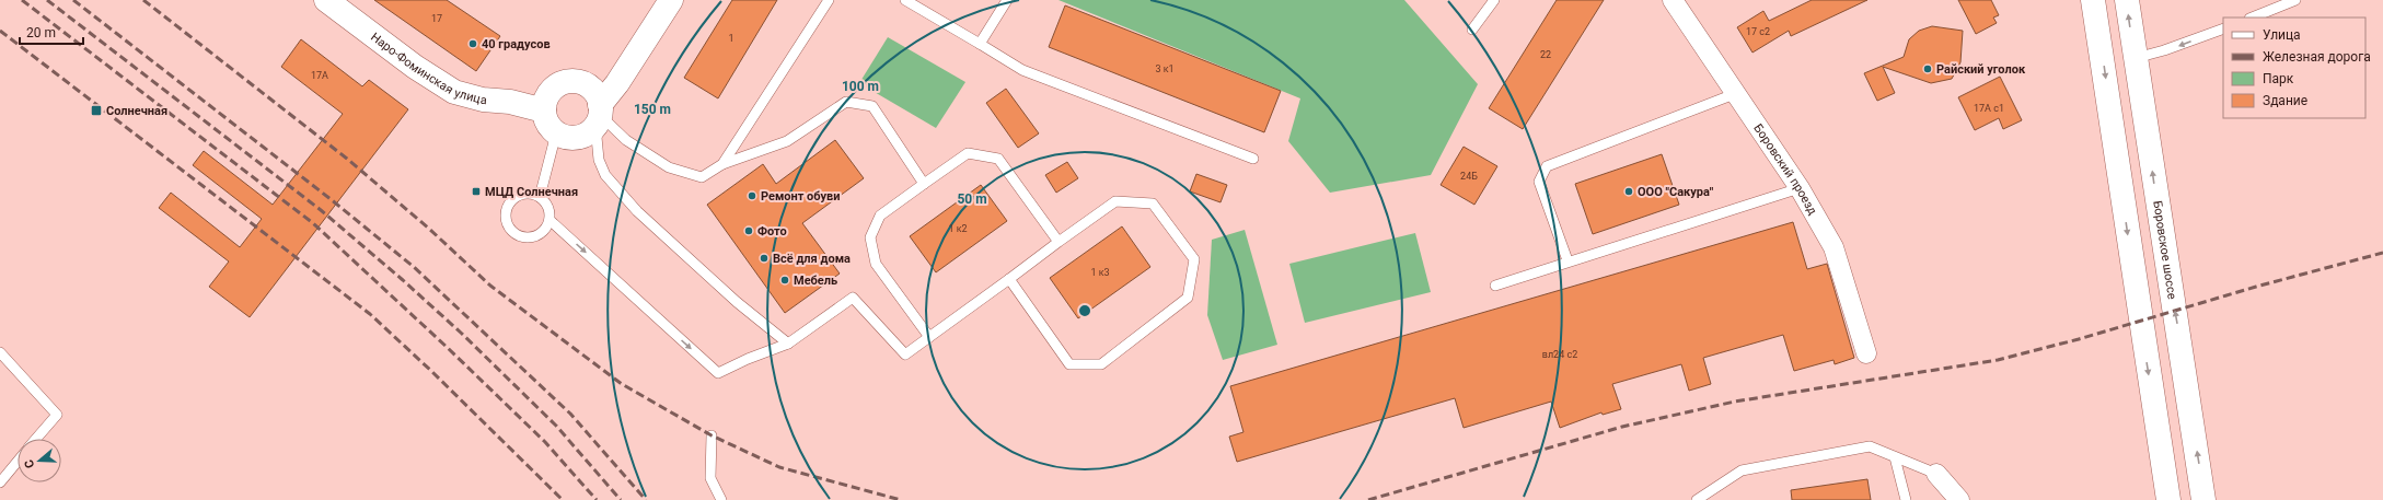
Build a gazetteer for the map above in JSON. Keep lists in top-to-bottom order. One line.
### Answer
{"streets":{"main road":["Наро-Фоминская улица","Боровское шоссе"],"street":["Боровский проезд"]},"places":{"other":["40 градусов","Райский уголок","ООО \"Сакура\"","Ремонт обуви","Фото","Всё для дома","Мебель"],"transit":["Солнечная","МЦД Солнечная"]},"house_numbers":["17","17 с2","1","22","3 к1","17А","17А с1","24Б","1 к2","1 к3","вл24 с2"],"legend":["Улица","Железная дорога","Парк","Здание"],"scale_bar":"20 m","north":"left","rings":["100 m","150 m","50 m"]}
